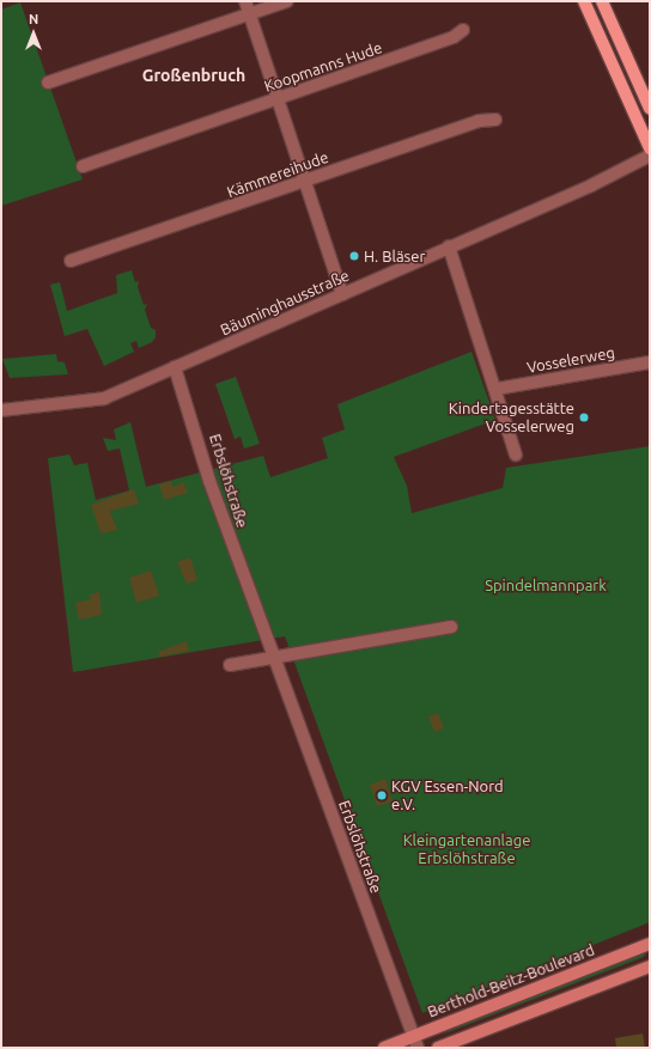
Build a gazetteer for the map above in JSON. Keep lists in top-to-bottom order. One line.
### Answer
{"streets":{"main road":["Berthold-Beitz-Boulevard"],"street":["Koopmanns Hude","Kämmereihude","Bäuminghausstraße","Vosselerweg","Erbslöhstraße"]},"crossings":[["Bäuminghausstraße","Erbslöhstraße"],["Erbslöhstraße","Berthold-Beitz-Boulevard"]],"districts":["Großenbruch"],"parks":["Spindelmannpark","Kleingartenanlage Erbslöhstraße"],"places":["H. Bläser","Kindertagesstätte Vosselerweg","KGV Essen-Nord e.V."],"north":"top"}
